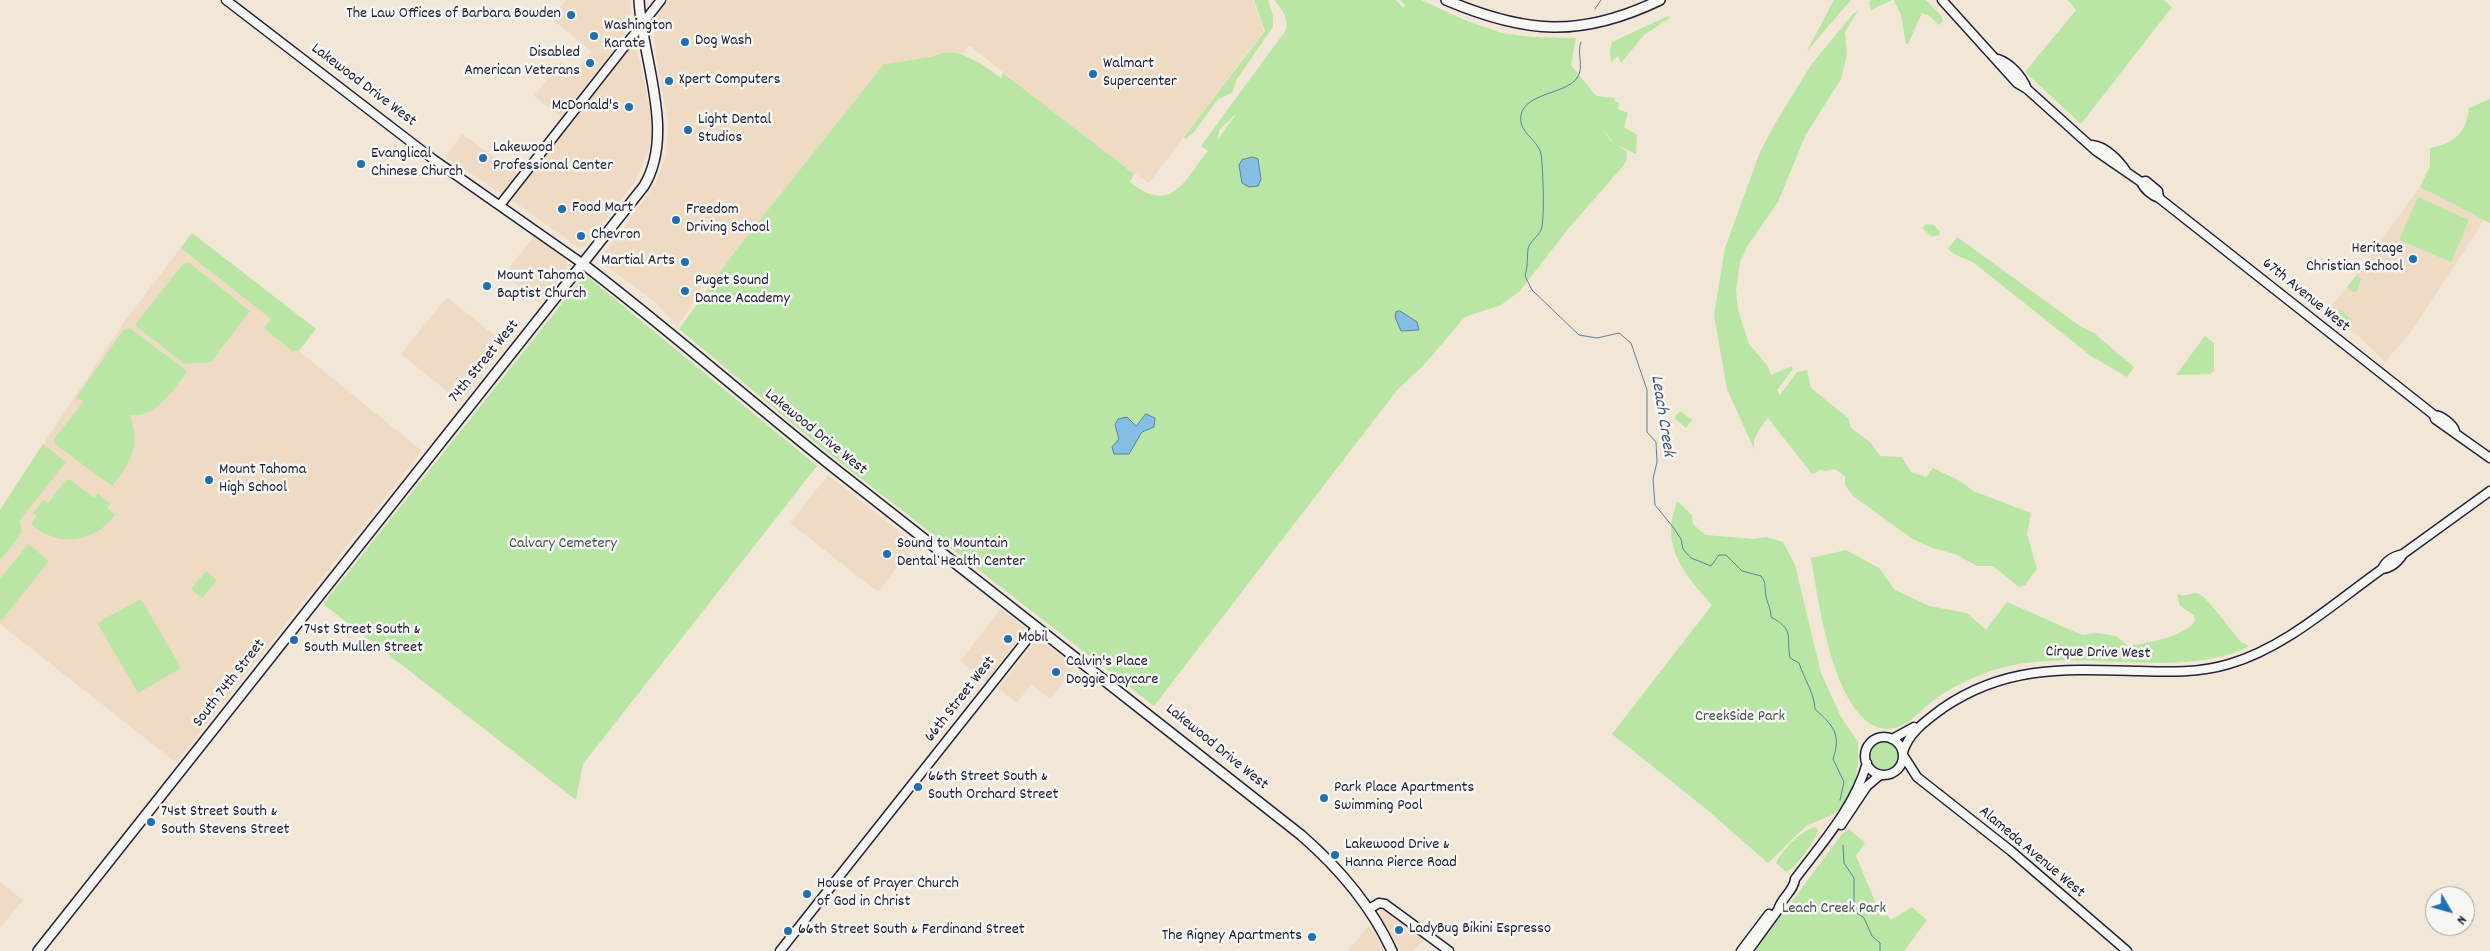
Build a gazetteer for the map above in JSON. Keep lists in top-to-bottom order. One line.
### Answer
{"streets":{"main road":["Lakewood Drive West","67th Avenue West","74th Street West","Cirque Drive West","South 74th Street","66th Street West","Alameda Avenue West"]},"crossings":[["Lakewood Drive West","74th Street West"],["Lakewood Drive West","66th Street West"],["74th Street West","South 74th Street"],["Cirque Drive West","Alameda Avenue West"]],"water":["Leach Creek"],"parks":["Calvary Cemetery","CreekSide Park","Leach Creek Park"],"places":["The Law Offices of Barbara Bowden","Washington Karate","Dog Wash","Disabled American Veterans","Walmart Supercenter","Xpert Computers","McDonald's","Light Dental Studios","Lakewood Professional Center","Evanglical Chinese Church","Food Mart","Freedom Driving School","Chevron","Heritage Christian School","Martial Arts","Mount Tahoma Baptist Church","Puget Sound Dance Academy","Mount Tahoma High School","Sound to Mountain Dental Health Center","Mobil","74st Street South & South Mullen Street","Calvin's Place Doggie Daycare","66th Street South & South Orchard Street","Park Place Apartments Swimming Pool","74st Street South & South Stevens Street","Lakewood Drive & Hanna Pierce Road","House of Prayer Church of God in Christ","LadyBug Bikini Espresso","66th Street South & Ferdinand Street","The Rigney Apartments"],"north":"bottom right"}
